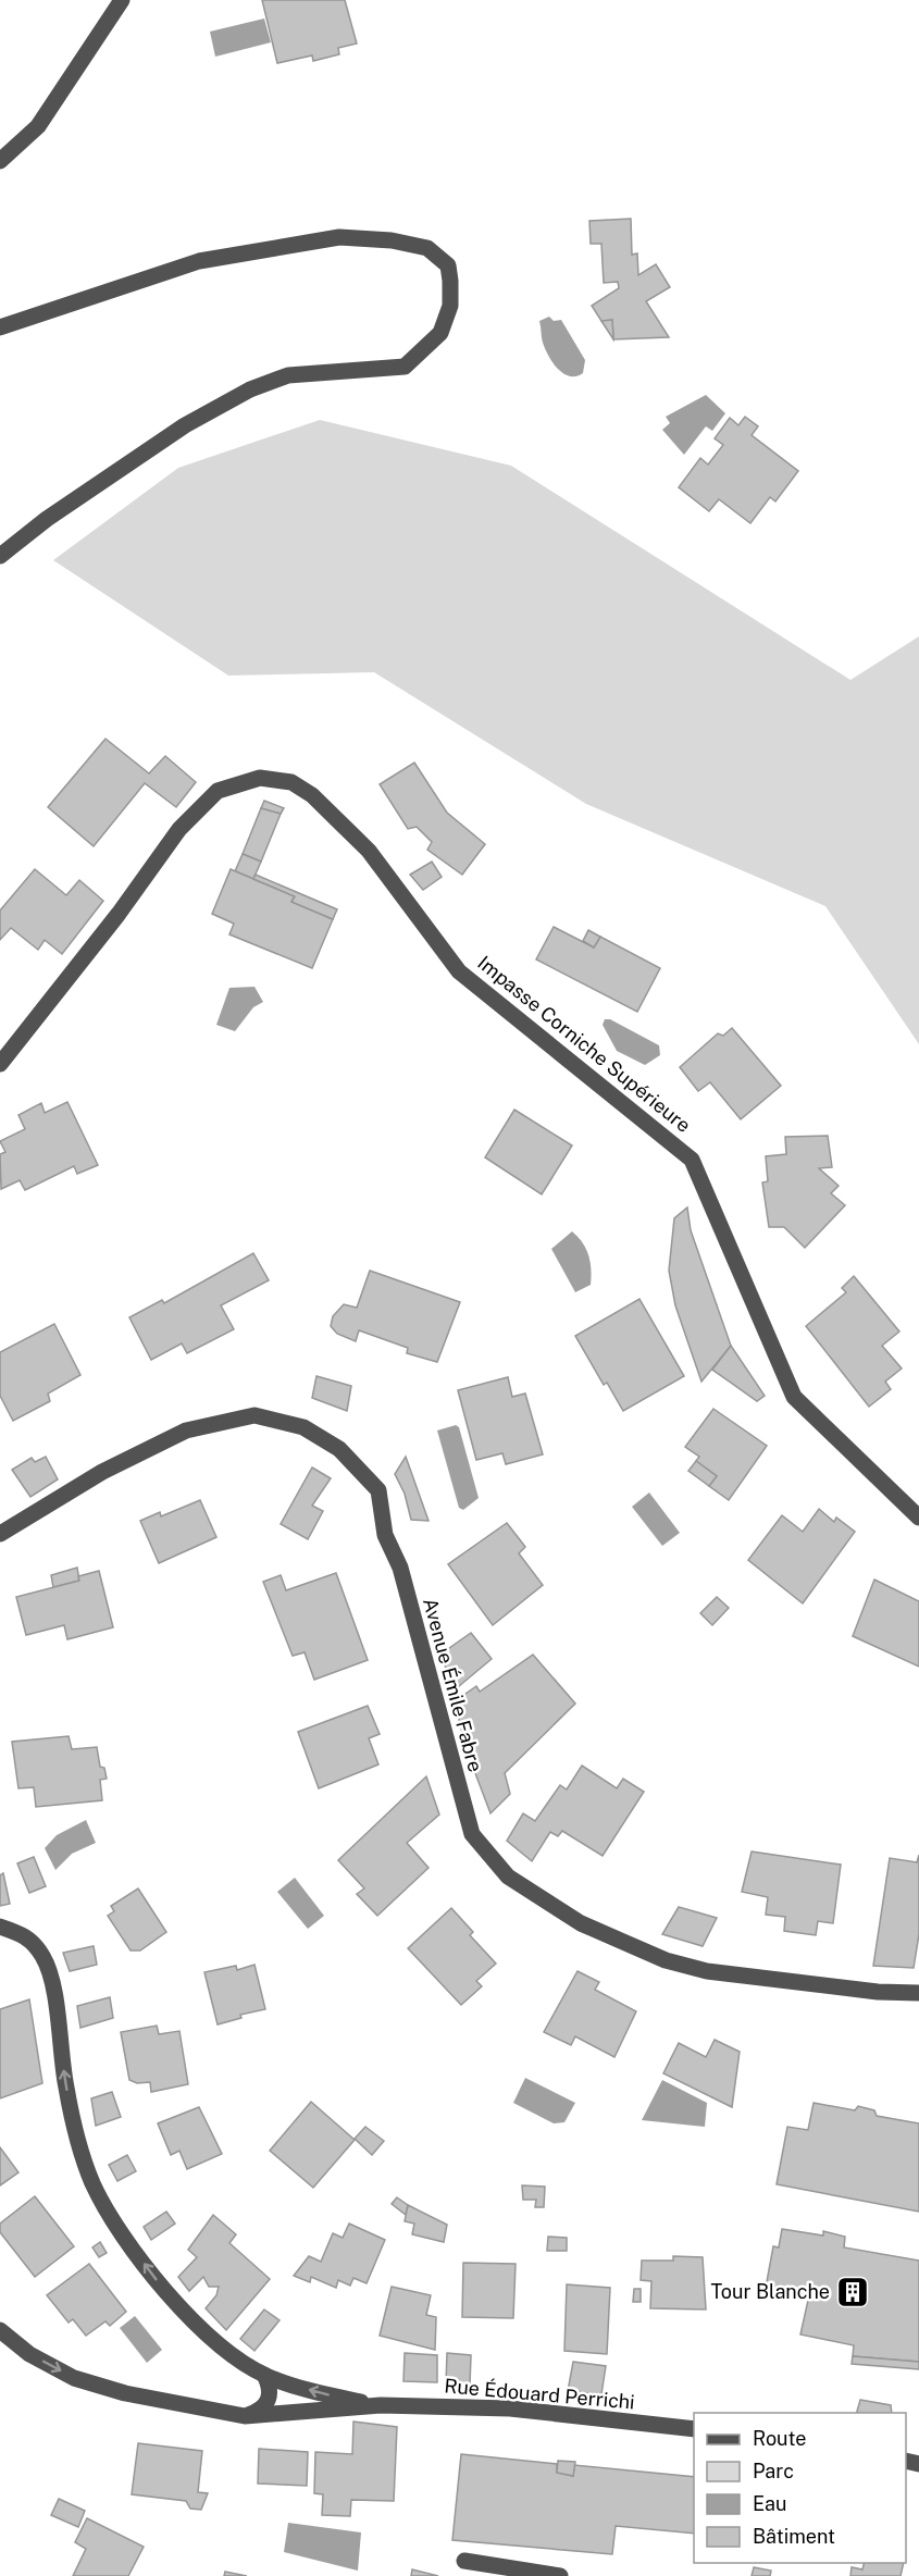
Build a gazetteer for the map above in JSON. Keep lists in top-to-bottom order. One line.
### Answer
{"streets":{"street":["Impasse Corniche Supérieure","Avenue Émile Fabre","Rue Édouard Perrichi"]},"places":{"building":["Tour Blanche"]},"legend":["Route","Parc","Eau","Bâtiment"]}
